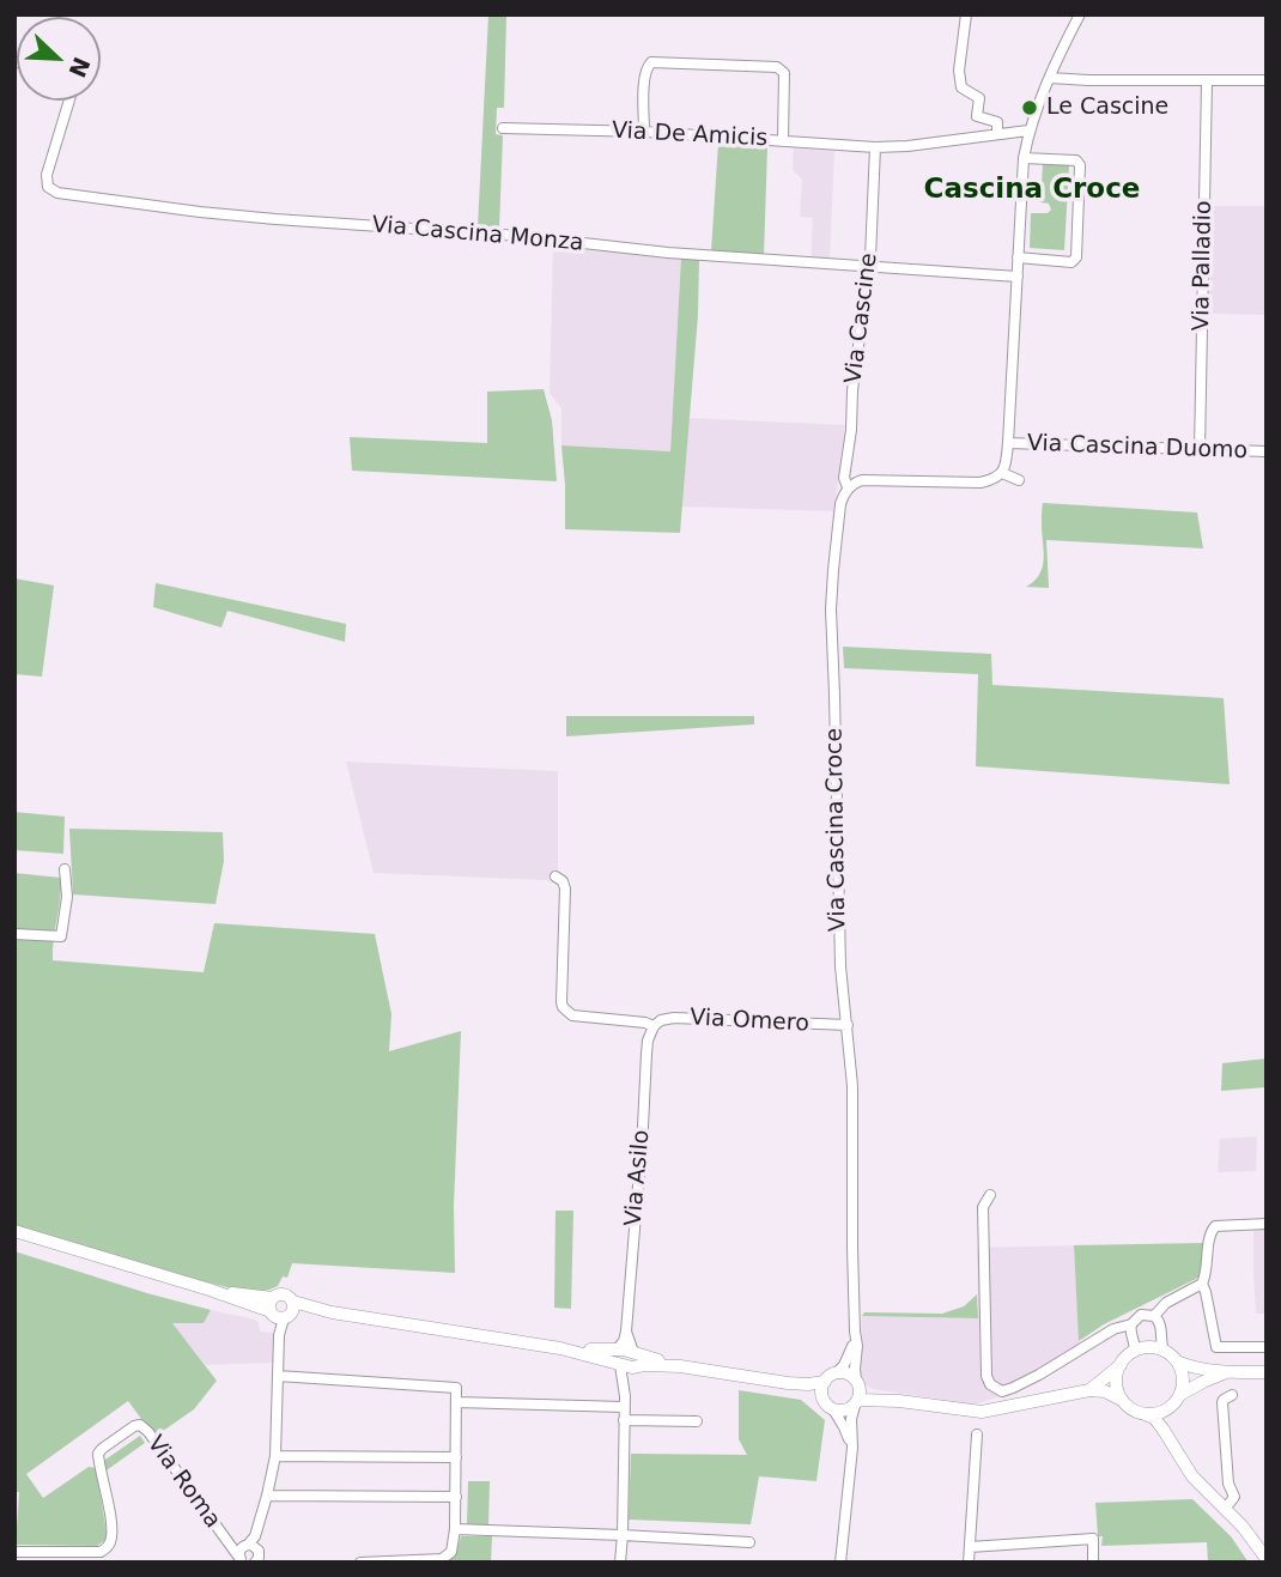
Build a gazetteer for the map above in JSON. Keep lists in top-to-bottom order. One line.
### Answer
{"streets":{"street":["Via De Amicis","Via Cascina Monza","Via Palladio","Via Cascine","Via Cascina Duomo","Via Cascina Croce","Via Omero","Via Asilo","Via Roma"]},"crossings":[["Via De Amicis","Via Cascine"],["Via Cascina Monza","Via Cascine"],["Via Palladio","Via Cascina Duomo"],["Via Cascine","Via Cascina Croce"],["Via Cascina Croce","Via Omero"],["Via Omero","Via Asilo"]],"districts":["Cascina Croce"],"places":["Le Cascine"],"north":"bottom right"}
